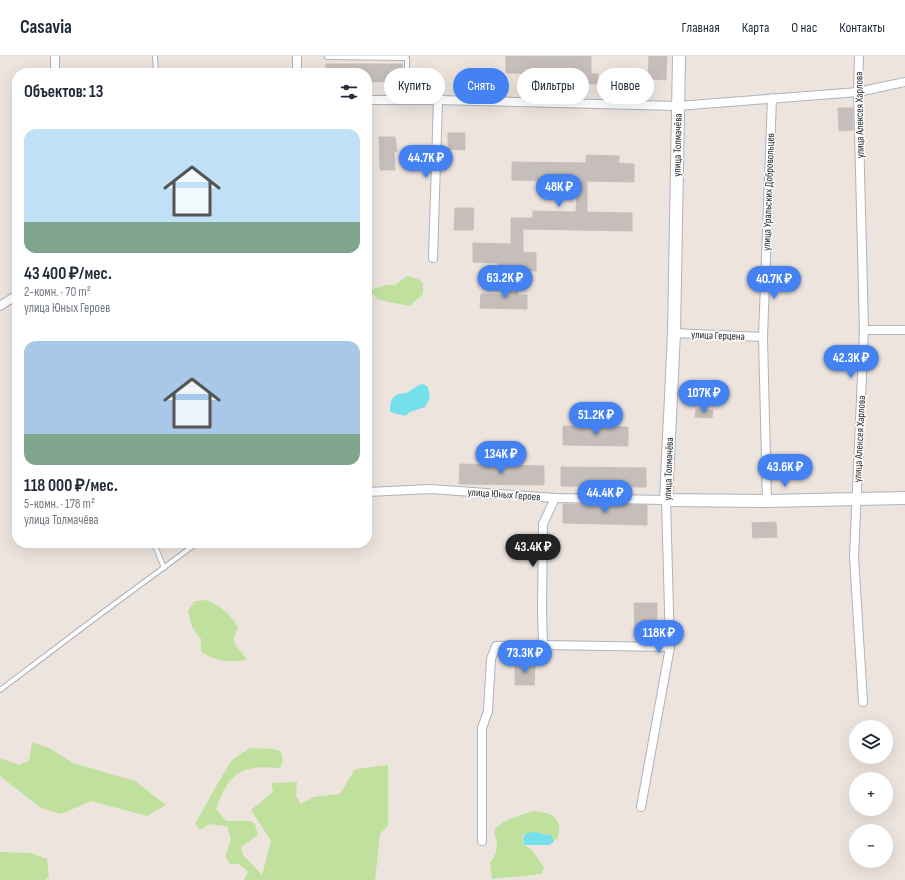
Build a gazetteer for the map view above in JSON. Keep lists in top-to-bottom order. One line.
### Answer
{"streets":{"street":["улица Алексея Харлова","улица Толмачёва","улица Уральских Добровольцев","улица Герцена","улица Юных Героев"]},"crossings":[["улица Алексея Харлова","улица Юных Героев"],["улица Толмачёва","улица Герцена"],["улица Толмачёва","улица Юных Героев"],["улица Уральских Добровольцев","улица Герцена"],["улица Уральских Добровольцев","улица Юных Героев"]],"page":{"header":"Casavia","nav":["Главная","Карта","О нас","Контакты"],"chip":["Купить","Снять","Фильтры","Новое"],"heading":"Объектов: 13","list":[{"name":"43 400 ₽/мес.","note":"2-комн. · 70 m² · улица Юных Героев"},{"name":"118 000 ₽/мес.","note":"5-комн. · 178 m² · улица Толмачёва"}],"price":["44.7K ₽","48K ₽","63.2K ₽","40.7K ₽","42.3K ₽","107K ₽","51.2K ₽","134K ₽","43.6K ₽","44.4K ₽","43.4K ₽","118K ₽","73.3K ₽"],"map_buttons":["+","−"]}}
